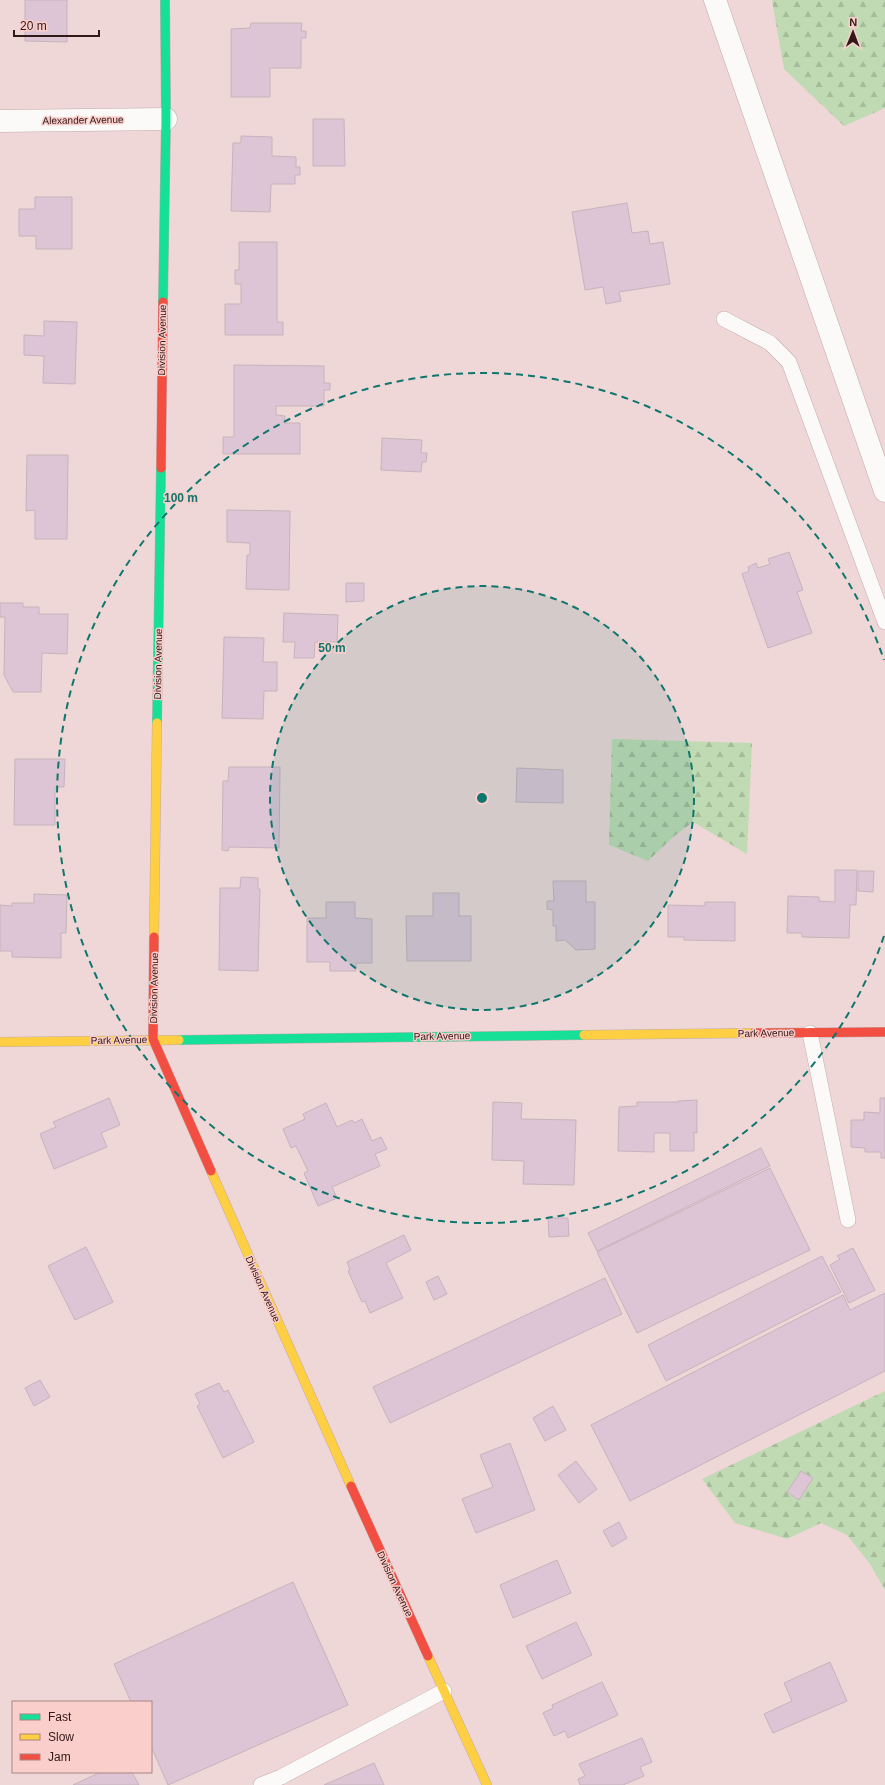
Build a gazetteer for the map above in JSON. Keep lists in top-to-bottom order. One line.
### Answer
{"streets":{"street":["Alexander Avenue","Division Avenue","Park Avenue"]},"crossings":[["Alexander Avenue","Division Avenue"],["Division Avenue","Park Avenue"]],"legend":["Fast","Slow","Jam"],"scale_bar":"20 m","north":"top","rings":["100 m","50 m"]}
